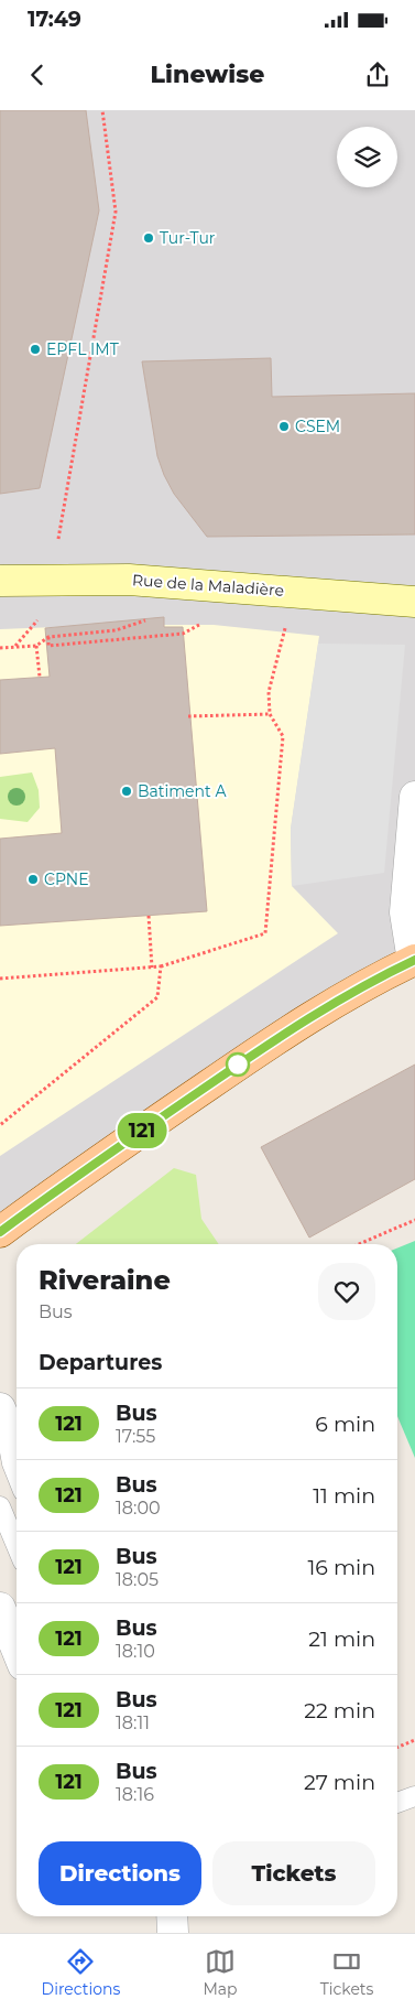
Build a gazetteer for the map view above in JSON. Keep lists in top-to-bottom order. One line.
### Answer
{"streets":{"street":["Rue de la Maladière"]},"places":["Tur-Tur","EPFL IMT","CSEM","Batiment A","CPNE"],"lines":["bus line 121"],"page":{"status":"17:49","header":"Linewise","on_map":"121","heading":[["Riveraine","Bus"],"Departures"],"list":[{"mark":"121","name":"Bus","note":"17:55","value":"6 min"},{"mark":"121","name":"Bus","note":"18:00","value":"11 min"},{"mark":"121","name":"Bus","note":"18:05","value":"16 min"},{"mark":"121","name":"Bus","note":"18:10","value":"21 min"},{"mark":"121","name":"Bus","note":"18:11","value":"22 min"},{"mark":"121","name":"Bus","note":"18:16","value":"27 min"}],"buttons":["Directions","Tickets"],"tabs":["Directions","Map","Tickets"]}}
